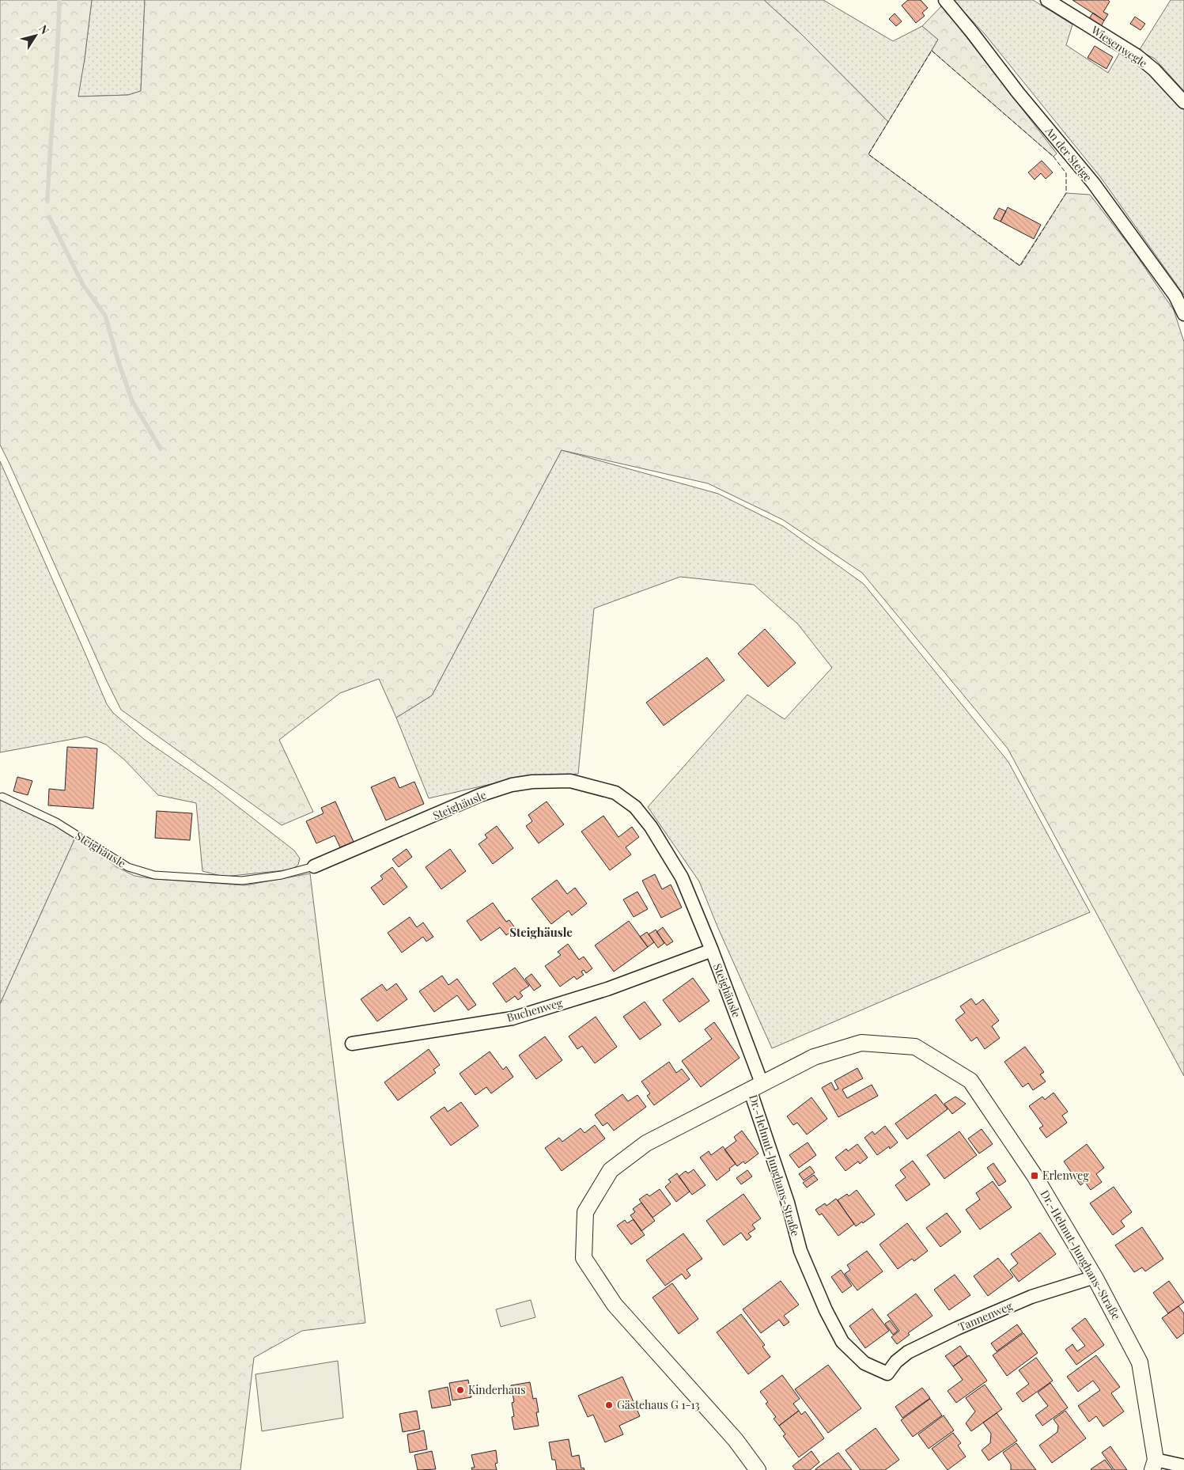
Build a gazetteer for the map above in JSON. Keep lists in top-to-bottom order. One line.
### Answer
{"streets":{"street":["Wiesenwegle","An der Steige","Steighäusle","Buchenweg","Dr.-Helmut-Junghans-Straße","Tannenweg"]},"crossings":[["Steighäusle","Buchenweg"],["Steighäusle","Dr.-Helmut-Junghans-Straße"],["Dr.-Helmut-Junghans-Straße","Tannenweg"]],"districts":["Steighäusle"],"places":{"transit":["Erlenweg"],"other":["Kinderhaus","Gästehaus G 1-13"]},"north":"top right"}
